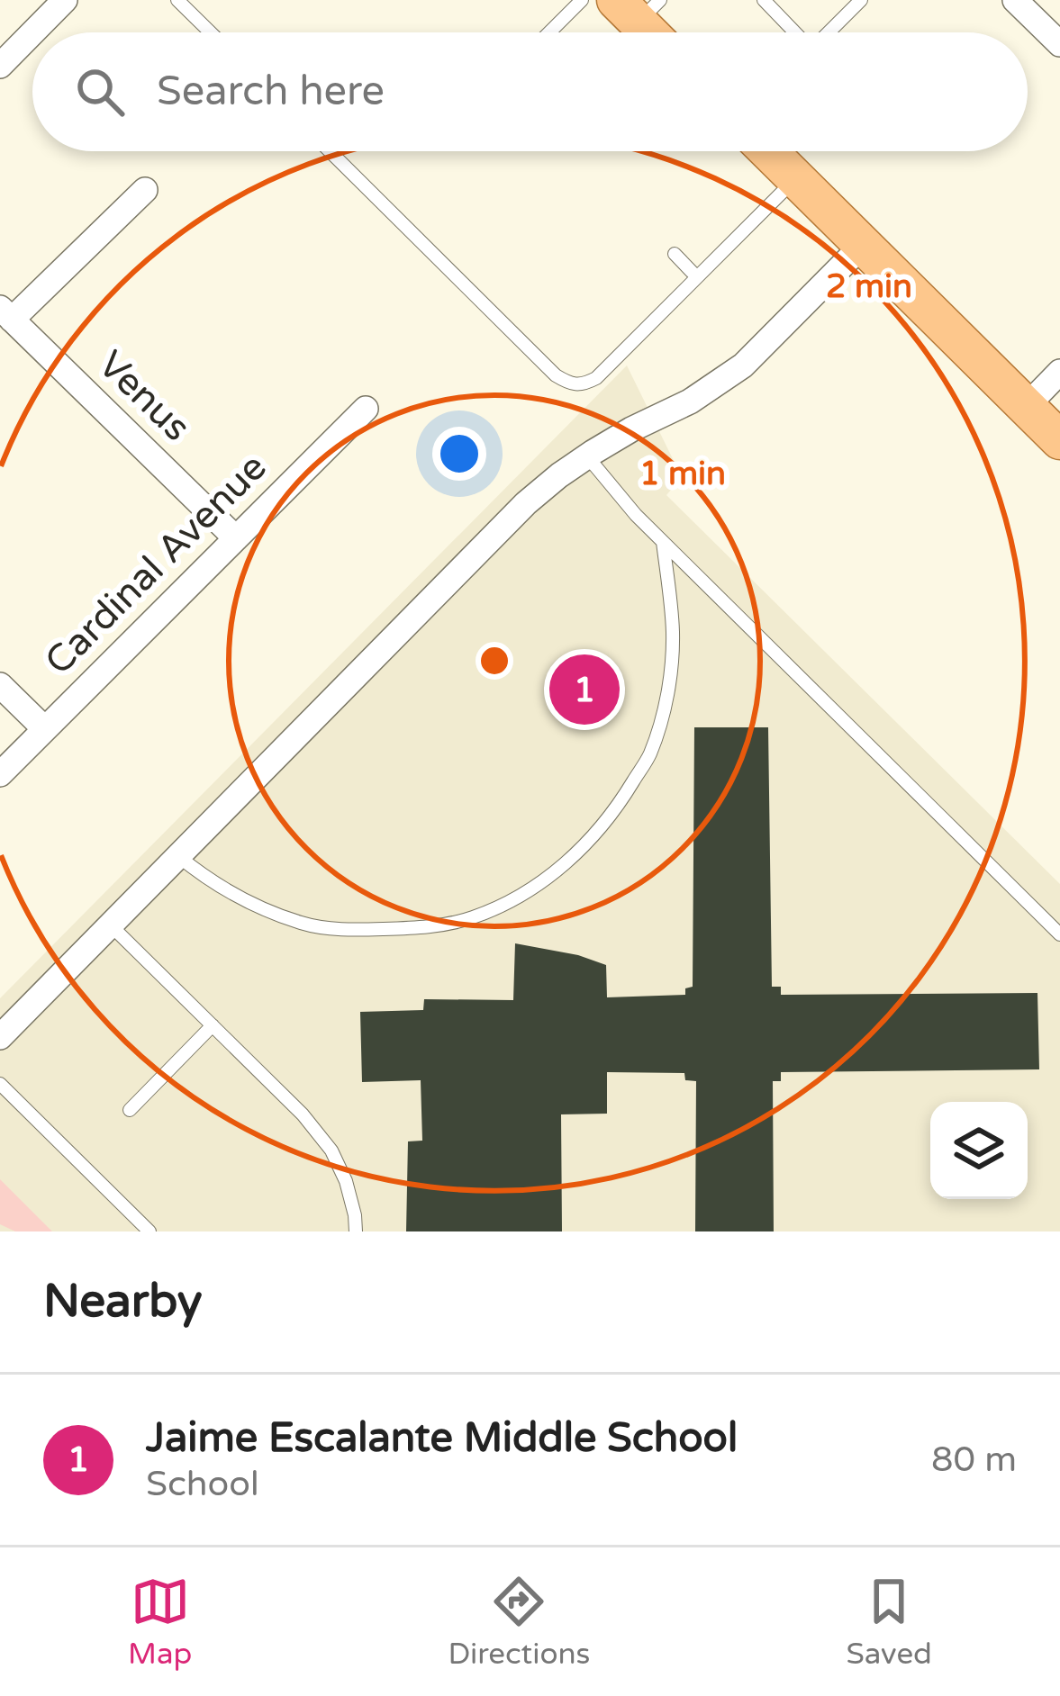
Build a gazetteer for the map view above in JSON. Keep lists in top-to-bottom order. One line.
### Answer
{"streets":{"street":["Venus","Cardinal Avenue"]},"crossings":[["Venus","Cardinal Avenue"]],"page":{"search":"Search here","pins":"1","heading":"Nearby","list":[{"mark":"1","name":"Jaime Escalante Middle School","note":"School","value":"80 m"}],"nav":["Map","Directions","Saved"]},"rings":["2 min","1 min"]}
